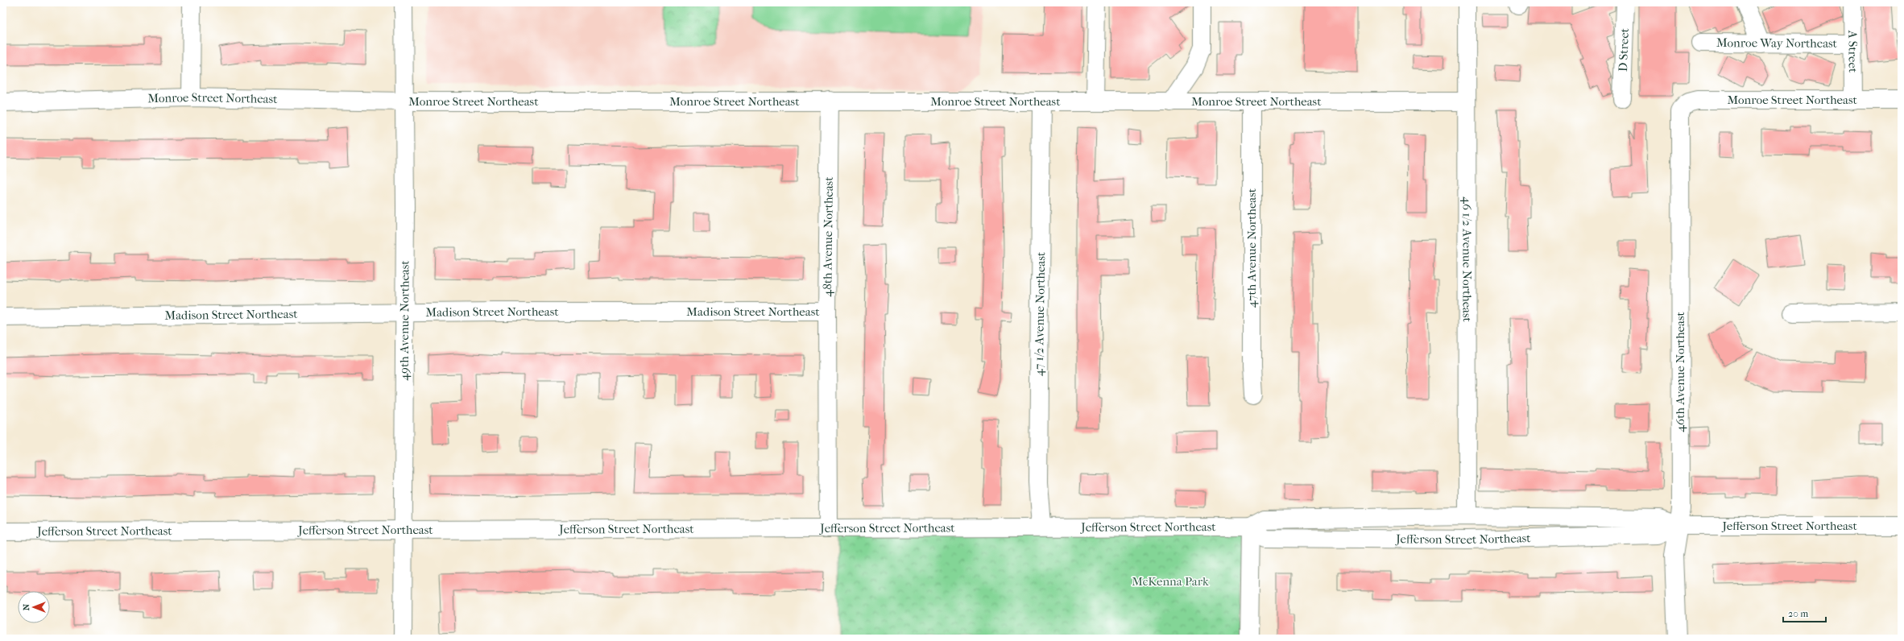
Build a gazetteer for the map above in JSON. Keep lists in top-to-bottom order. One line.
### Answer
{"streets":{"street":["Monroe Way Northeast","D Street","A Street","Monroe Street Northeast","48th Avenue Northeast","47th Avenue Northeast","46 1/2 Avenue Northeast","Madison Street Northeast","47 1/2 Avenue Northeast","49th Avenue Northeast","46th Avenue Northeast","Jefferson Street Northeast"]},"crossings":[["Monroe Way Northeast","A Street"],["A Street","Monroe Street Northeast"],["Monroe Street Northeast","48th Avenue Northeast"],["Monroe Street Northeast","47th Avenue Northeast"],["Monroe Street Northeast","46 1/2 Avenue Northeast"],["Monroe Street Northeast","47 1/2 Avenue Northeast"],["Monroe Street Northeast","49th Avenue Northeast"],["Monroe Street Northeast","46th Avenue Northeast"],["48th Avenue Northeast","Madison Street Northeast"],["48th Avenue Northeast","Jefferson Street Northeast"],["46 1/2 Avenue Northeast","Jefferson Street Northeast"],["Madison Street Northeast","49th Avenue Northeast"],["47 1/2 Avenue Northeast","Jefferson Street Northeast"],["49th Avenue Northeast","Jefferson Street Northeast"],["46th Avenue Northeast","Jefferson Street Northeast"]],"parks":["McKenna Park"],"scale_bar":"20 m","north":"left"}
